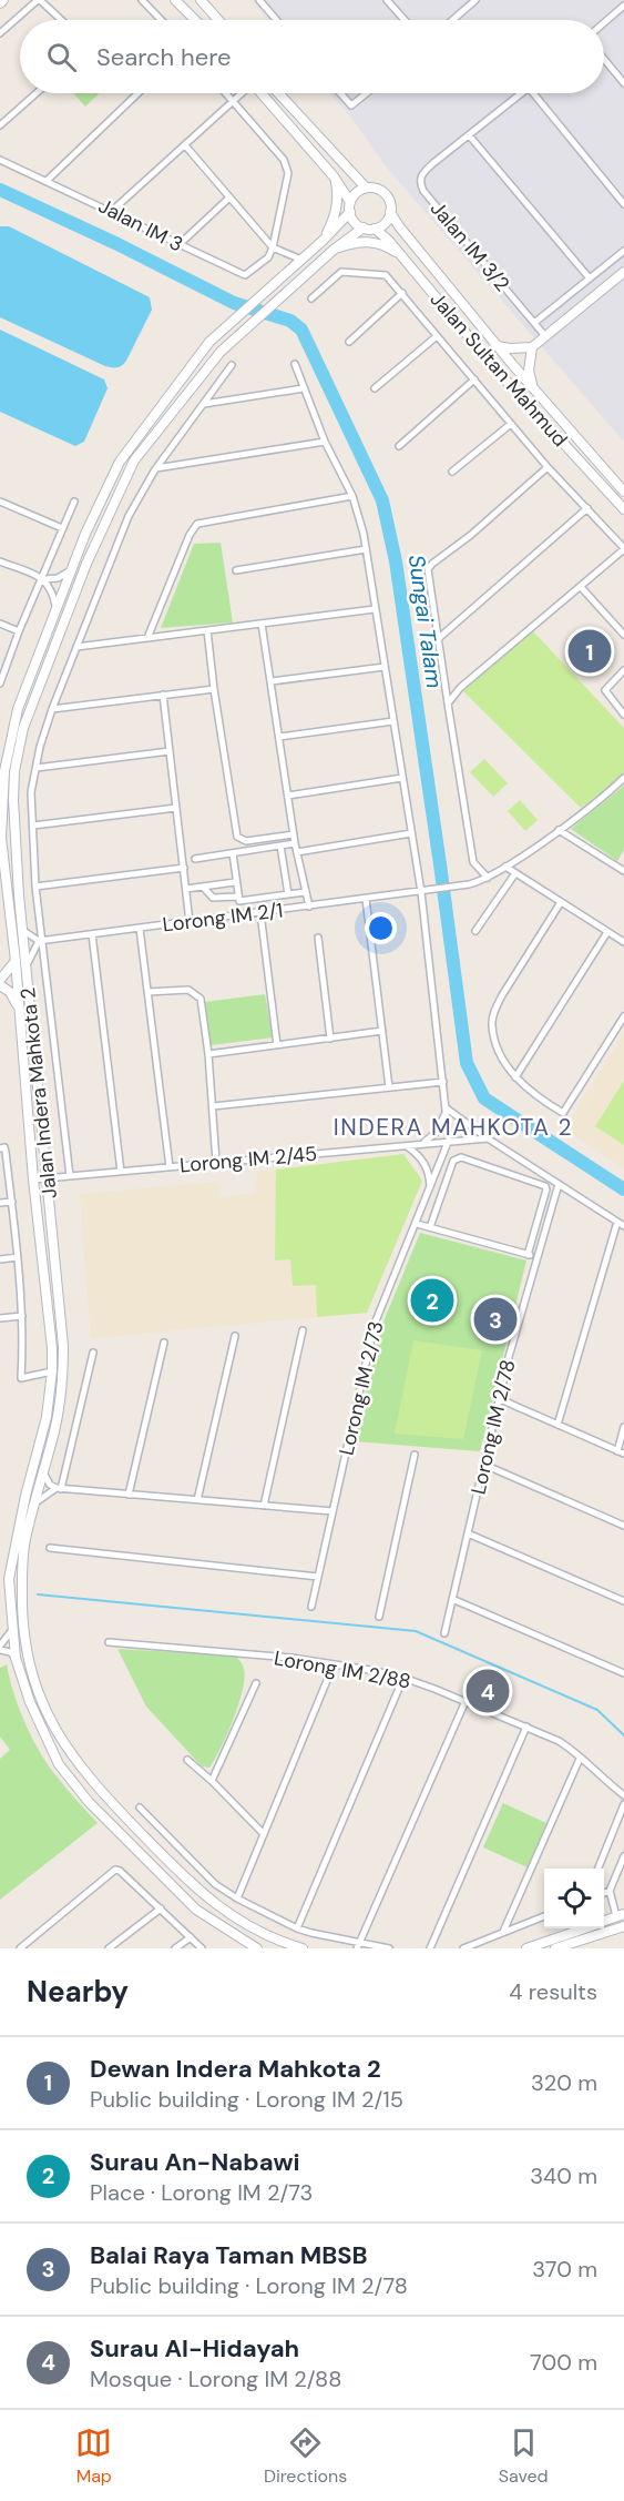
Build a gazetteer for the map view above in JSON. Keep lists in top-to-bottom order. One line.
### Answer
{"streets":{"street":["Jalan IM 3","Jalan IM 3/2","Jalan Sultan Mahmud","Lorong IM 2/1","Jalan Indera Mahkota 2","Lorong IM 2/45","Lorong IM 2/73","Lorong IM 2/78","Lorong IM 2/88"]},"crossings":[["Jalan Sultan Mahmud","Jalan Indera Mahkota 2"],["Jalan Indera Mahkota 2","Lorong IM 2/45"],["Lorong IM 2/45","Lorong IM 2/73"]],"districts":["INDERA MAHKOTA 2"],"water":["Sungai Talam"],"page":{"search":"Search here","pins":["1","2","3","4"],"heading":["Nearby","4 results"],"list":[{"mark":"1","name":"Dewan Indera Mahkota 2","note":"Public building · Lorong IM 2/15","value":"320 m"},{"mark":"2","name":"Surau An-Nabawi","note":"Place · Lorong IM 2/73","value":"340 m"},{"mark":"3","name":"Balai Raya Taman MBSB","note":"Public building · Lorong IM 2/78","value":"370 m"},{"mark":"4","name":"Surau Al-Hidayah","note":"Mosque · Lorong IM 2/88","value":"700 m"}],"nav":["Map","Directions","Saved"]}}
